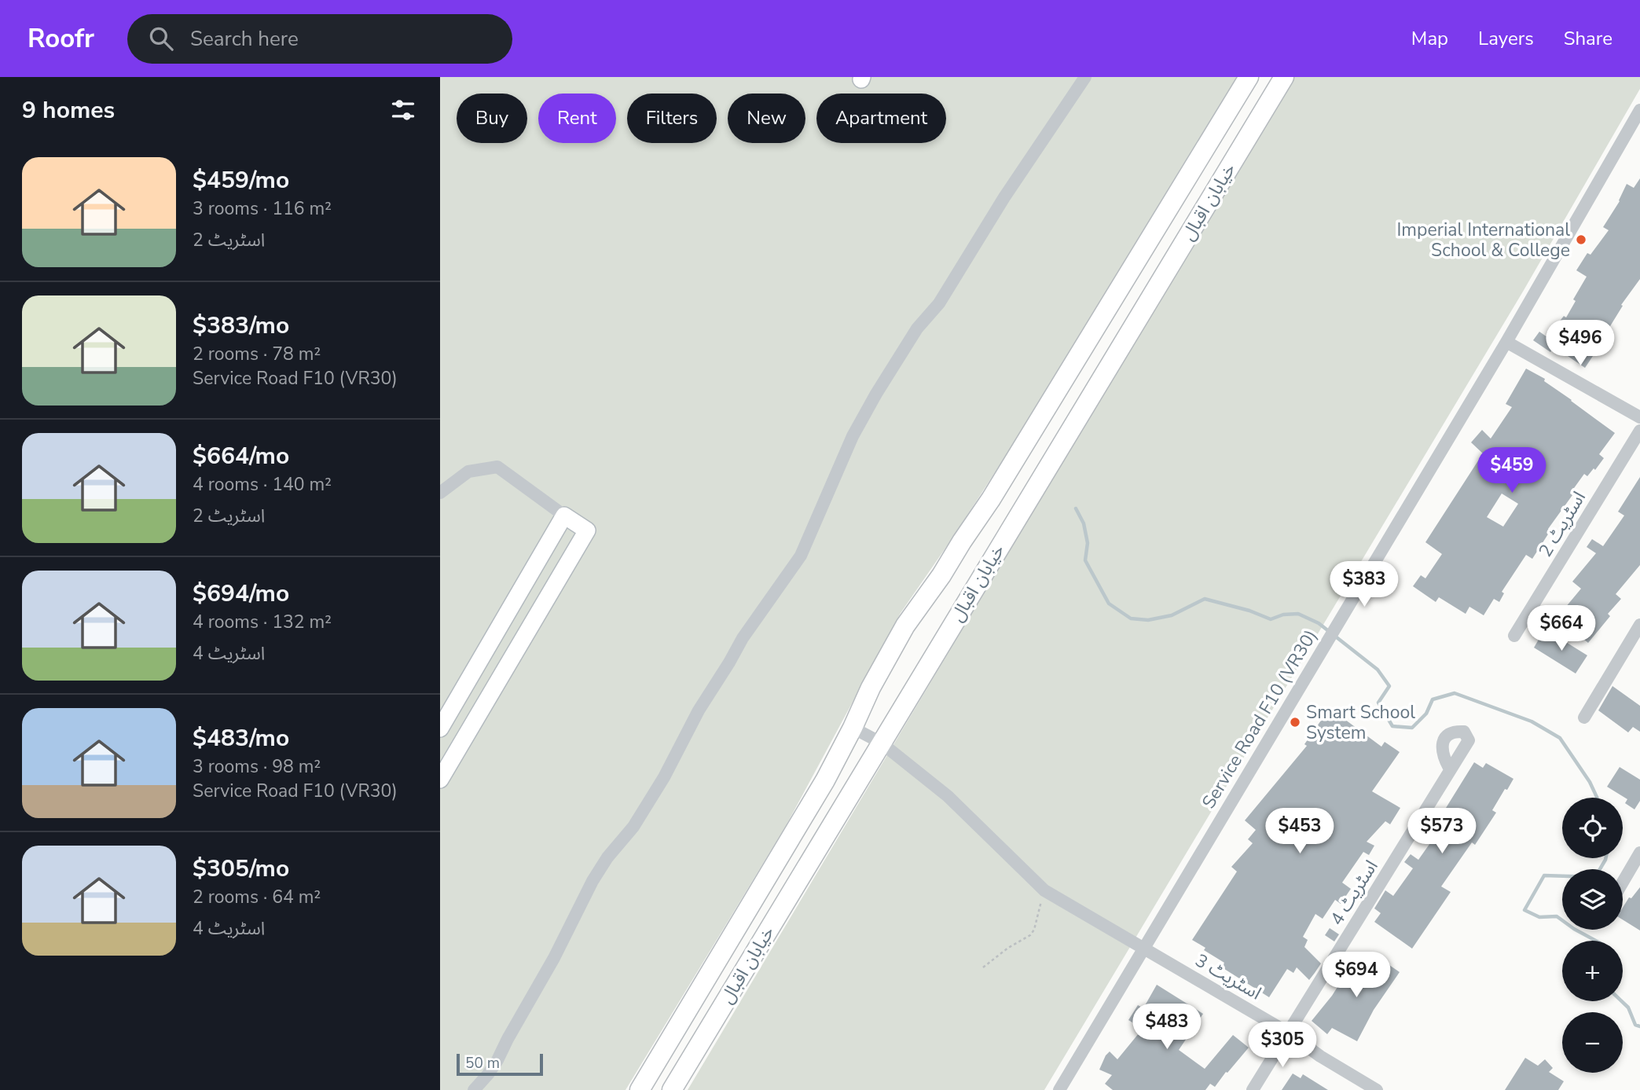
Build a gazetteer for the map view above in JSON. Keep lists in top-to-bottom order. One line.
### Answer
{"streets":{"main road":["خیابان اقبال"],"street":["اسٹریٹ 2","Service Road F10 (VR30)","اسٹریٹ 4","اسٹریٹ 3"]},"crossings":[["خیابان اقبال","اسٹریٹ 3"],["Service Road F10 (VR30)","اسٹریٹ 3"],["اسٹریٹ 4","اسٹریٹ 3"]],"places":["Imperial International School & College","Smart School System"],"scale_bar":"50 m","page":{"header":"Roofr","search":"Search here","nav":["Map","Layers","Share"],"heading":"9 homes","chip":["Buy","Rent","Filters","New","Apartment"],"list":[{"name":"$459/mo","note":"3 rooms · 116 m² · اسٹریٹ 2"},{"name":"$383/mo","note":"2 rooms · 78 m² · Service Road F10 (VR30)"},{"name":"$664/mo","note":"4 rooms · 140 m² · اسٹریٹ 2"},{"name":"$694/mo","note":"4 rooms · 132 m² · اسٹریٹ 4"},{"name":"$483/mo","note":"3 rooms · 98 m² · Service Road F10 (VR30)"},{"name":"$305/mo","note":"2 rooms · 64 m² · اسٹریٹ 4"}],"price":["$496","$459","$383","$664","$453","$573","$694","$483","$305"],"map_buttons":["+","−"],"scale":"50 m"}}
